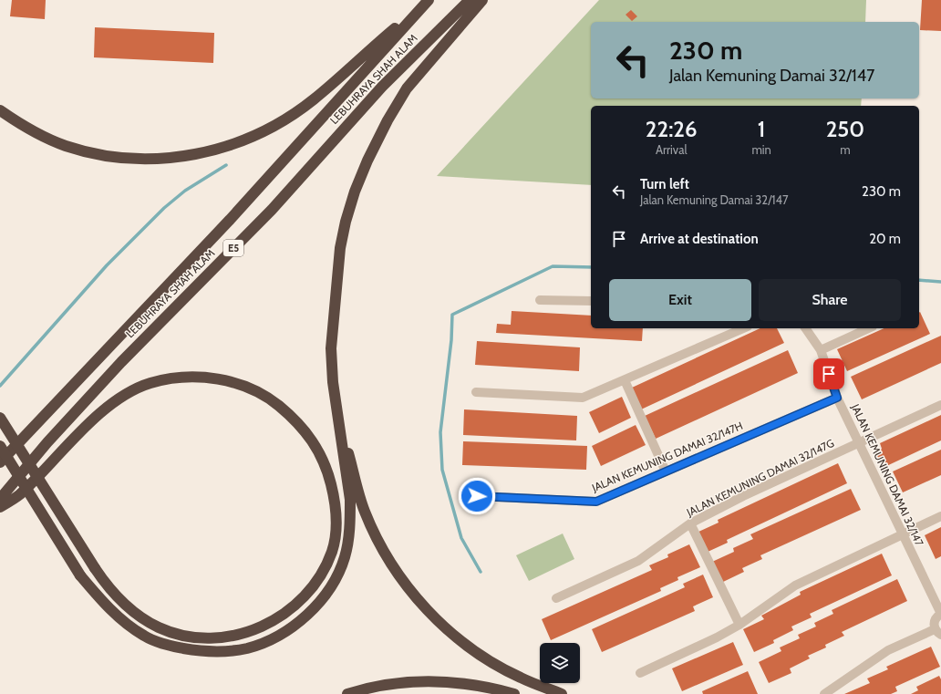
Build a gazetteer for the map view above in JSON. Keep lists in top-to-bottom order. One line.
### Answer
{"streets":{"highway":["LEBUHRAYA SHAH ALAM","E5"],"street":["JALAN KEMUNING DAMAI 32/147H","JALAN KEMUNING DAMAI 32/147","JALAN KEMUNING DAMAI 32/147G"]},"crossings":[["JALAN KEMUNING DAMAI 32/147H","JALAN KEMUNING DAMAI 32/147"],["JALAN KEMUNING DAMAI 32/147","JALAN KEMUNING DAMAI 32/147G"]],"page":{"turn":["230 m","Jalan Kemuning Damai 32/147"],"eta":["22:26","Arrival","1","min","250","m"],"list":[{"name":"Turn left","note":"Jalan Kemuning Damai 32/147","value":"230 m"},{"name":"Arrive at destination","value":"20 m"}],"buttons":["Exit","Share"]}}
